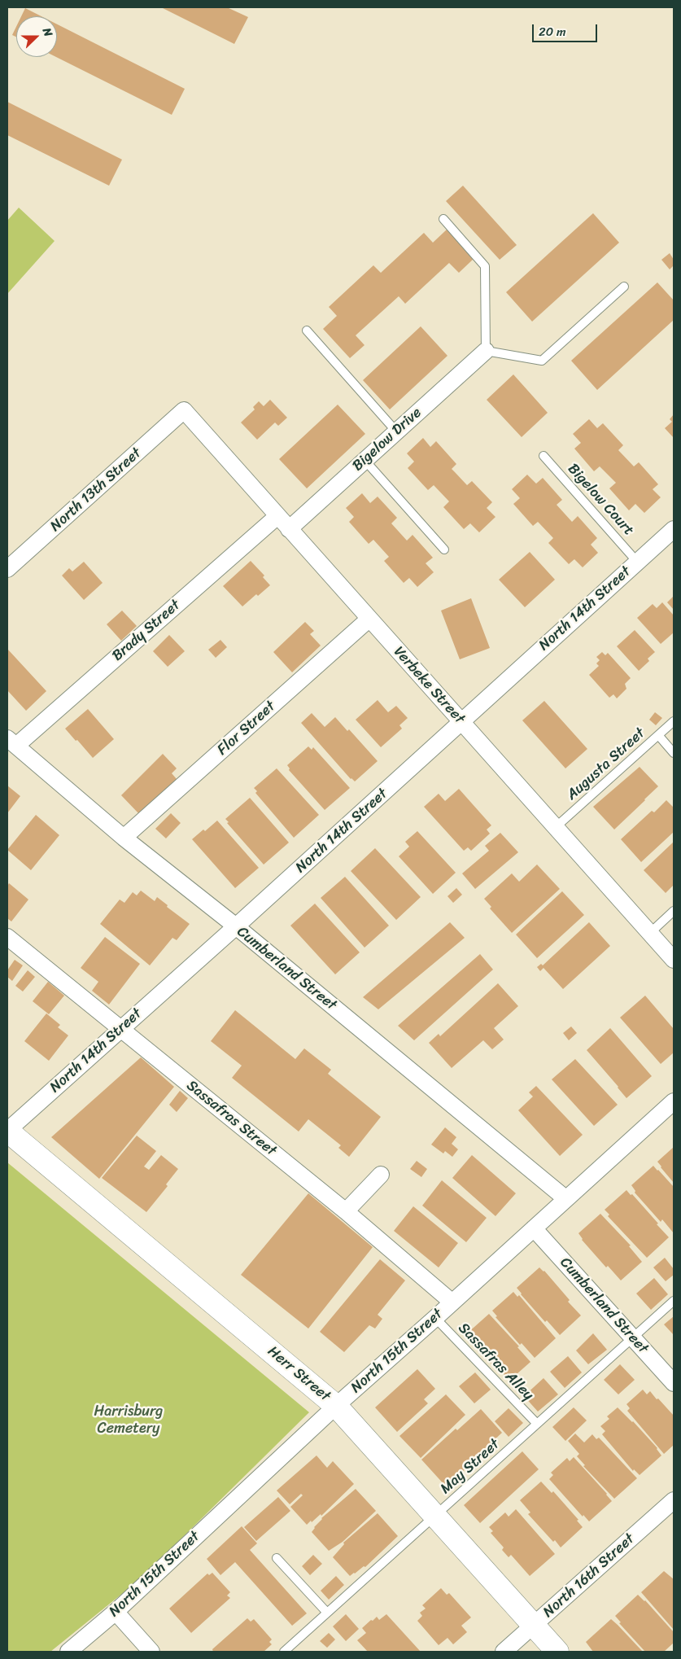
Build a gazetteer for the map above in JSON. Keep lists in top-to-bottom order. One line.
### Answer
{"streets":{"main road":["Herr Street"],"street":["Bigelow Drive","North 13th Street","North 14th Street","Brady Street","Verbeke Street","Flor Street","Cumberland Street","Sassafras Street","North 15th Street","North 16th Street"],"lane":["Bigelow Court","Augusta Street","Sassafras Alley","May Street"]},"crossings":[["Bigelow Drive","Verbeke Street"],["North 13th Street","Verbeke Street"],["Bigelow Court","North 14th Street"],["North 14th Street","Verbeke Street"],["North 14th Street","Cumberland Street"],["North 14th Street","Sassafras Street"],["North 14th Street","Herr Street"],["Brady Street","Verbeke Street"],["Brady Street","Cumberland Street"],["Verbeke Street","Flor Street"],["Verbeke Street","Augusta Street"],["Flor Street","Cumberland Street"],["Cumberland Street","North 15th Street"],["Cumberland Street","May Street"],["Sassafras Street","North 15th Street"],["North 15th Street","Sassafras Alley"],["North 15th Street","Herr Street"],["Sassafras Alley","May Street"],["Herr Street","May Street"],["Herr Street","North 16th Street"]],"parks":["Harrisburg Cemetery"],"scale_bar":"20 m","north":"right"}
